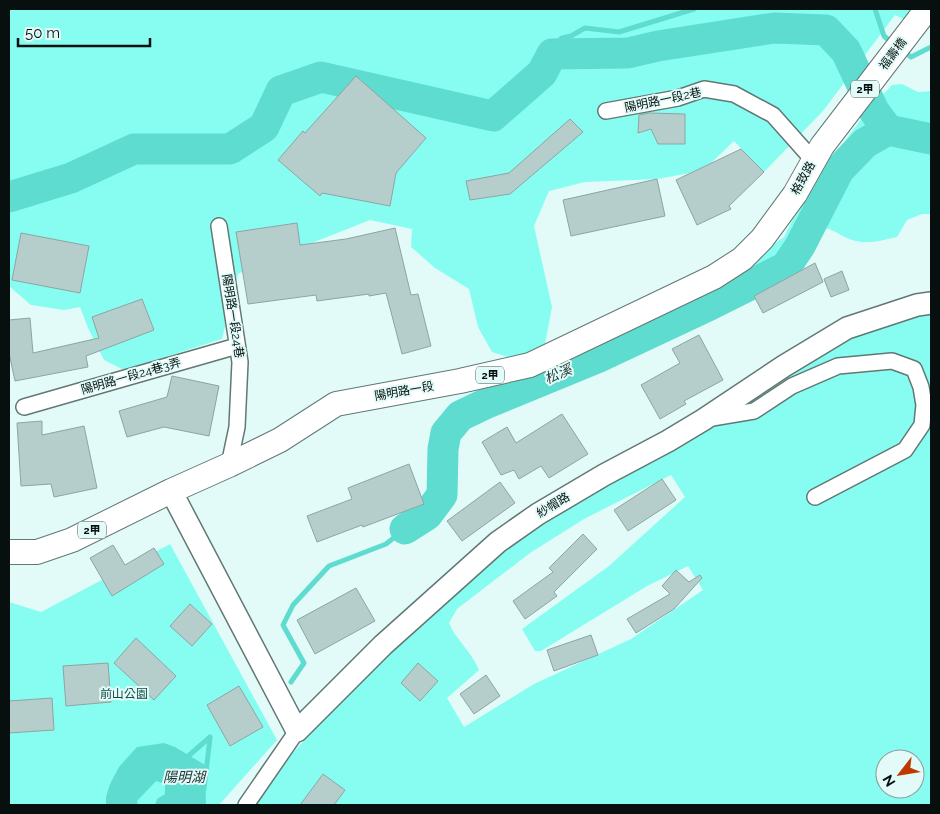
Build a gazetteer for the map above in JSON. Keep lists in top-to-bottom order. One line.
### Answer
{"streets":{"main road":["福壽橋","2甲","格致路","陽明路一段"],"street":["陽明路一段2巷","陽明路一段24巷","陽明路一段24巷3弄","紗帽路"]},"crossings":[["福壽橋","陽明路一段2巷"],["福壽橋","格致路"],["陽明路一段2巷","格致路"],["格致路","陽明路一段"],["陽明路一段24巷","陽明路一段24巷3弄"],["陽明路一段24巷","陽明路一段"]],"water":["松溪","陽明湖"],"parks":["前山公園"],"scale_bar":"50 m","north":"bottom left"}
